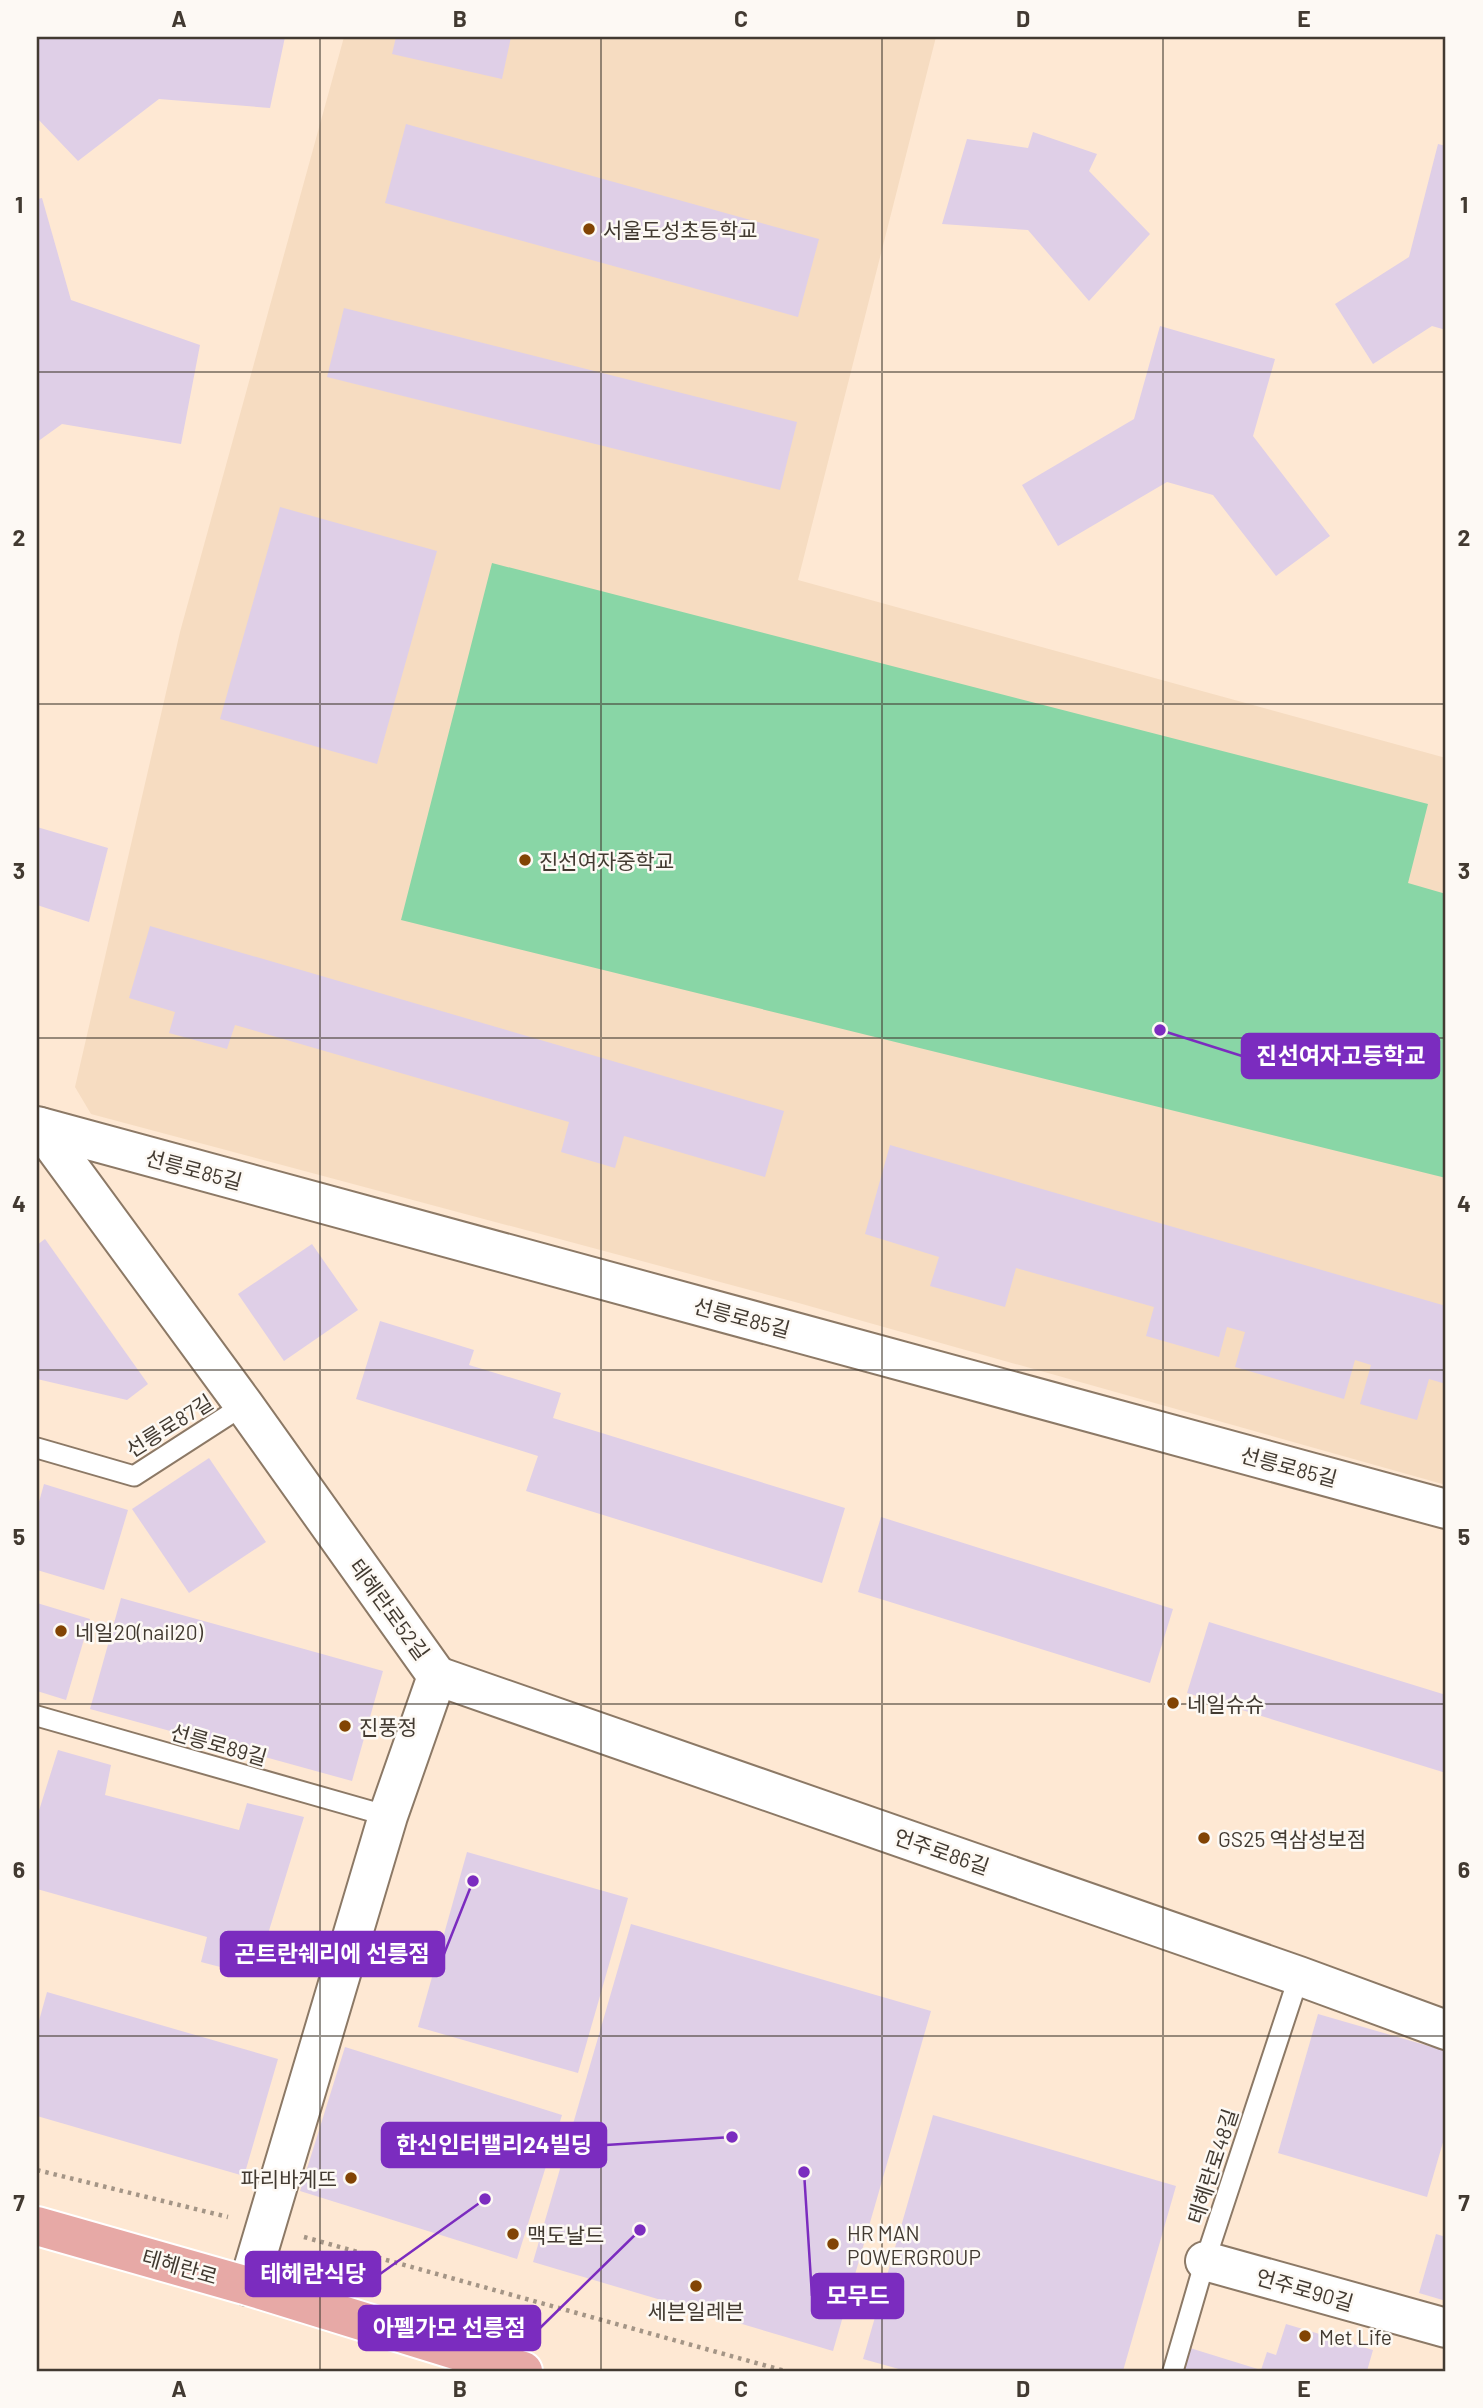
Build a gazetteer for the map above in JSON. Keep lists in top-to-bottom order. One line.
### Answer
{"streets":{"main road":["테헤란로"],"street":["선릉로85길","테헤란로52길","언주로86길","언주로90길"],"lane":["선릉로87길","선릉로89길","테헤란로48길"]},"crossings":[["선릉로85길","테헤란로52길"],["선릉로87길","테헤란로52길"],["테헤란로52길","선릉로89길"],["테헤란로52길","언주로86길"],["테헤란로52길","테헤란로"],["언주로86길","테헤란로48길"],["테헤란로48길","언주로90길"]],"places":["서울도성초등학교","진선여자중학교","진선여자고등학교","네일20(nail20)","네일슈슈","진풍정","GS25 역삼성보점","곤트란쉐리에 선릉점","한신인터밸리24빌딩","모무드","파리바게뜨","테헤란식당","아펠가모 선릉점","맥도날드","HR MAN POWERGROUP","세븐일레븐","Met Life"],"grid":{"columns":["A","B","C","D","E"],"rows":["1","2","3","4","5","6","7"]}}
